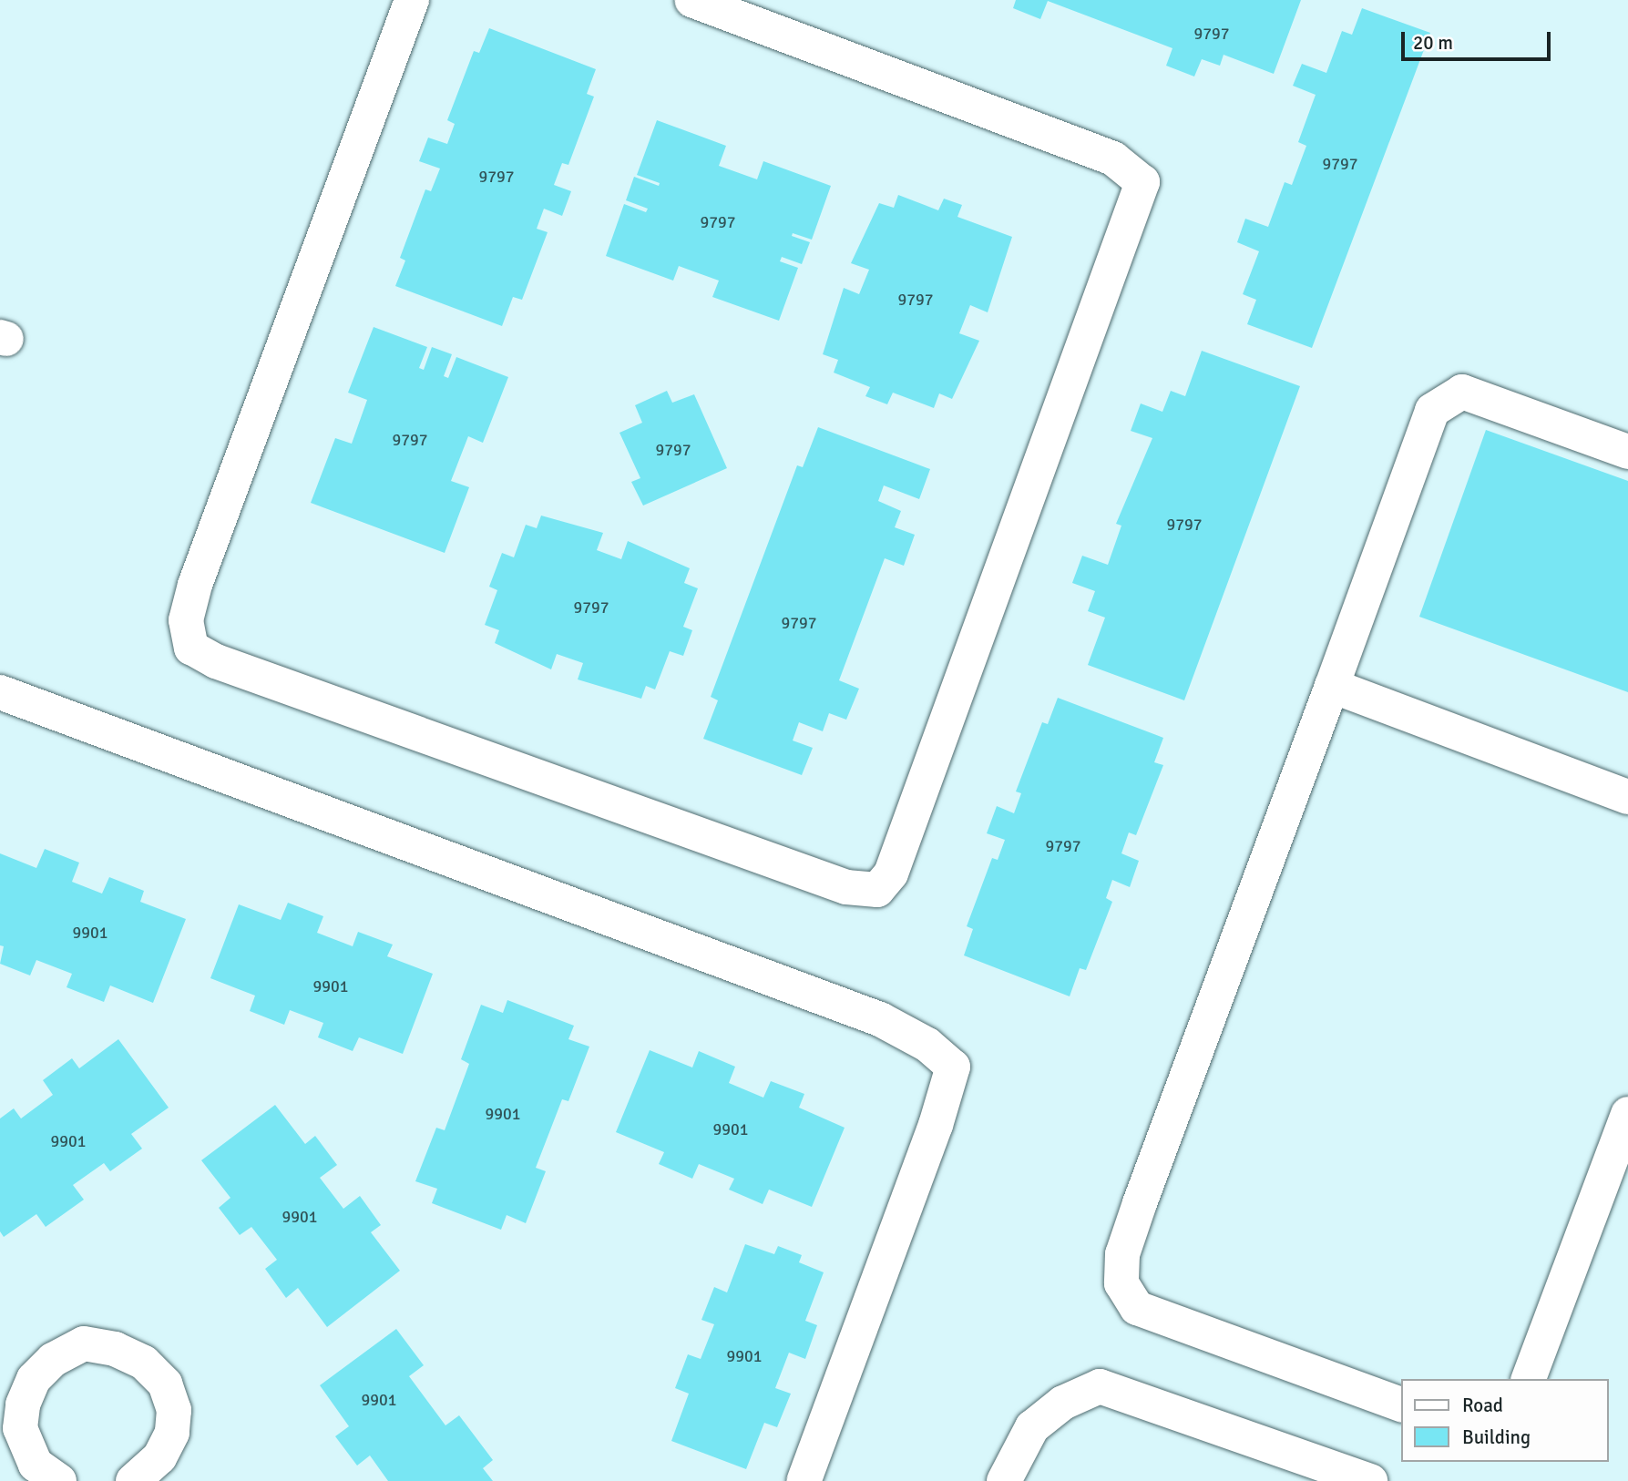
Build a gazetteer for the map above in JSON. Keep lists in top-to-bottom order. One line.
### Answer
{"house_numbers":["9797","9797","9797","9797","9797","9797","9797","9797","9797","9797","9797","9901","9901","9901","9901","9901","9901","9901","9901"],"legend":["Road","Building"],"scale_bar":"20 m"}
